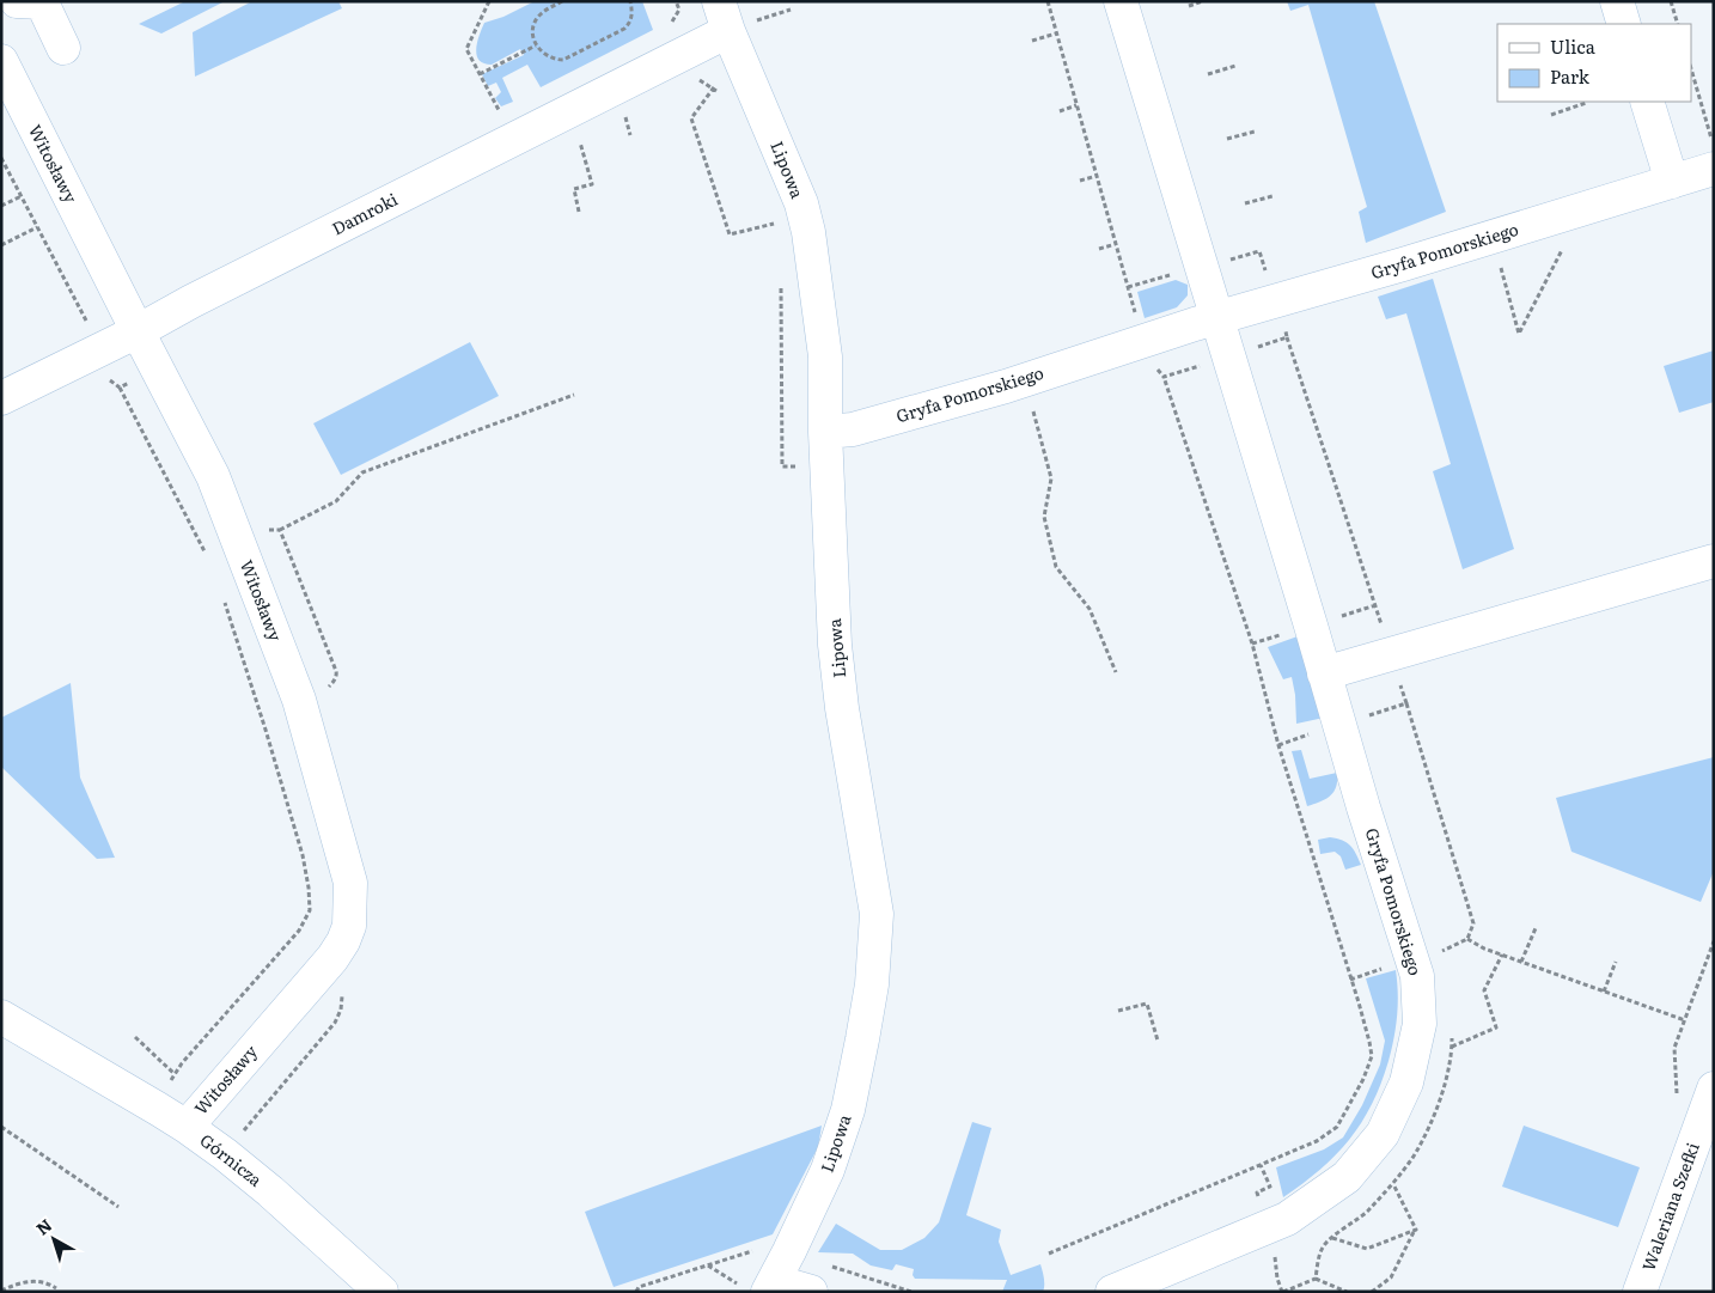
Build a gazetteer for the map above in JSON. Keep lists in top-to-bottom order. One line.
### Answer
{"streets":{"street":["Witosławy","Lipowa","Damroki","Gryfa Pomorskiego","Górnicza","Waleriana Szefki"]},"crossings":[["Witosławy","Damroki"],["Witosławy","Górnicza"],["Lipowa","Damroki"],["Lipowa","Gryfa Pomorskiego"]],"legend":["Ulica","Park"],"north":"top left"}
